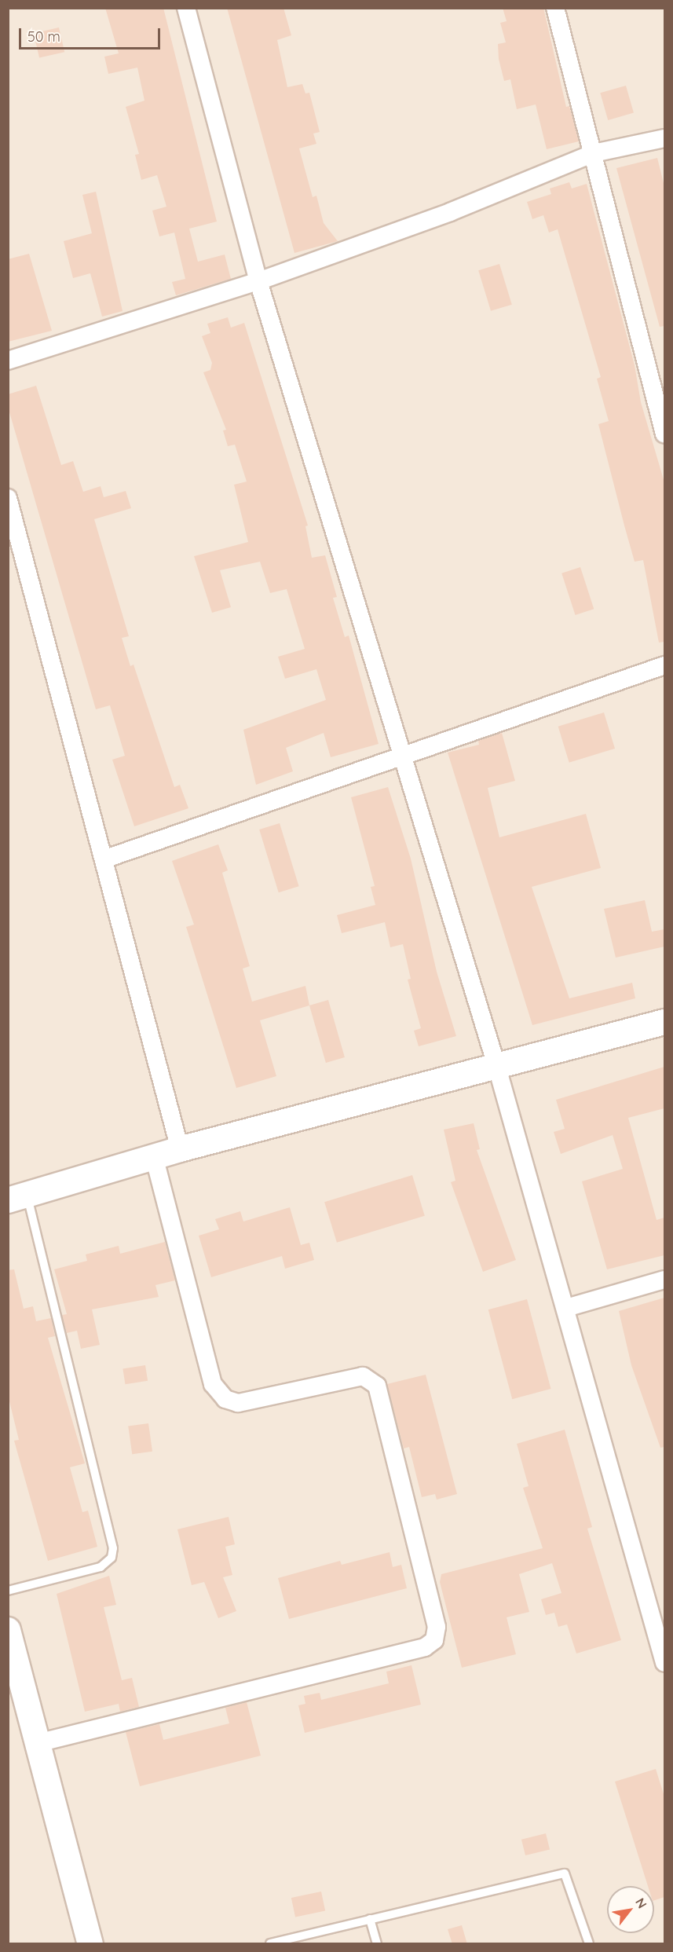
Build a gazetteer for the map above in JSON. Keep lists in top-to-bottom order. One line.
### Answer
{"scale_bar":"50 m","north":"top right"}
